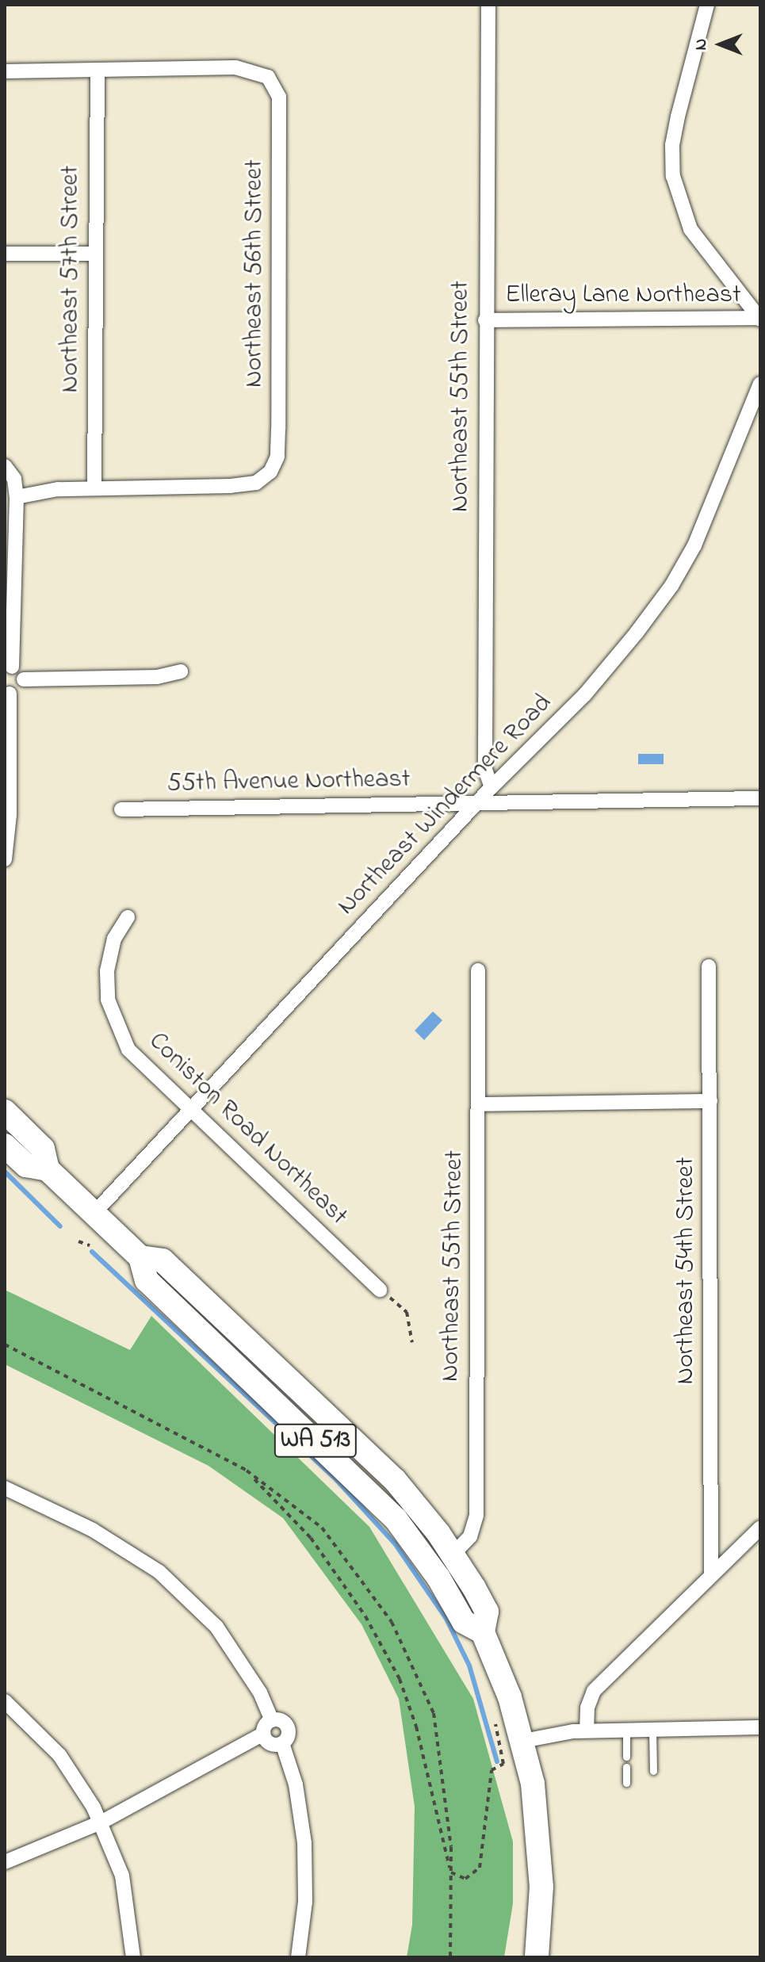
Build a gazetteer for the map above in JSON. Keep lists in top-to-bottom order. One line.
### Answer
{"streets":{"main road":["WA 513"],"street":["Northeast 56th Street","Northeast 57th Street","Elleray Lane Northeast","Northeast 55th Street","55th Avenue Northeast","Northeast Windermere Road","Coniston Road Northeast","Northeast 54th Street"]},"crossings":[["Northeast 56th Street","Northeast 57th Street"],["Elleray Lane Northeast","Northeast 55th Street"],["Northeast 55th Street","Northeast Windermere Road"],["Northeast 55th Street","WA 513"],["55th Avenue Northeast","Northeast Windermere Road"],["Northeast Windermere Road","Coniston Road Northeast"],["Northeast Windermere Road","WA 513"]],"north":"left"}
